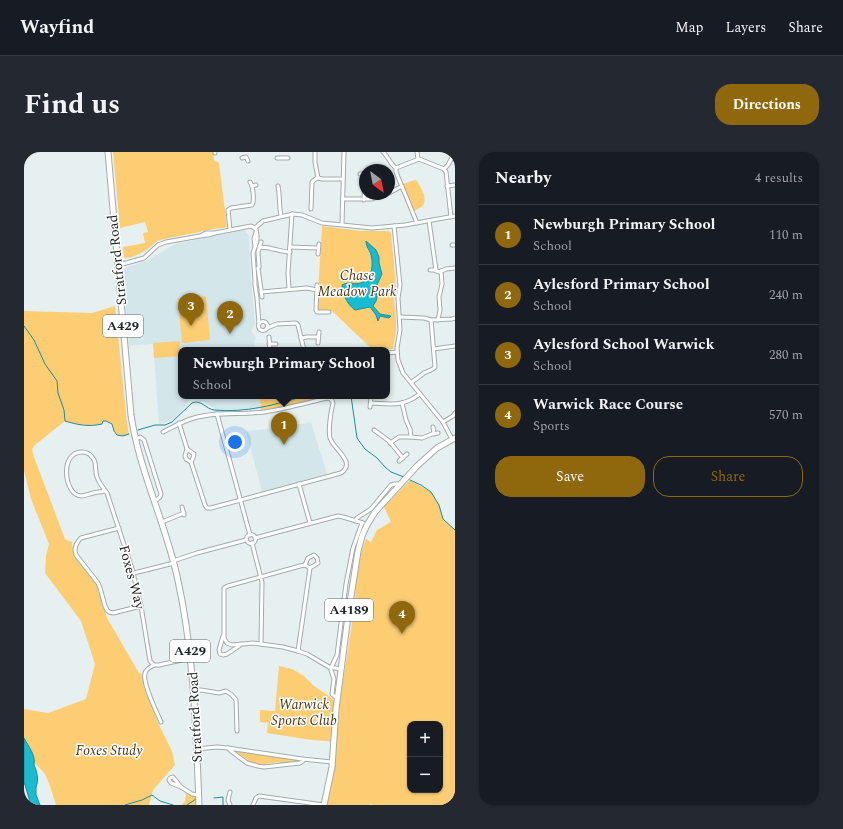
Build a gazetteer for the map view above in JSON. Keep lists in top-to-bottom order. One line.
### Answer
{"streets":{"main road":["Stratford Road","A429","A4189"],"street":["Foxes Way"]},"crossings":[["Stratford Road","A429"]],"parks":["Chase Meadow Park","Warwick Sports Club","Foxes Study"],"north":"bottom right","page":{"header":"Wayfind","nav":["Map","Layers","Share"],"title":"Find us","buttons":["Directions",["Save","Share"]],"heading":["Nearby","4 results"],"list":[{"mark":"1","name":"Newburgh Primary School","note":"School","value":"110 m"},{"mark":"2","name":"Aylesford Primary School","note":"School","value":"240 m"},{"mark":"3","name":"Aylesford School Warwick","note":"School","value":"280 m"},{"mark":"4","name":"Warwick Race Course","note":"Sports","value":"570 m"}],"pins":["3","2","1","4"],"popup":["Newburgh Primary School","School"],"map_buttons":["+","−"]}}
